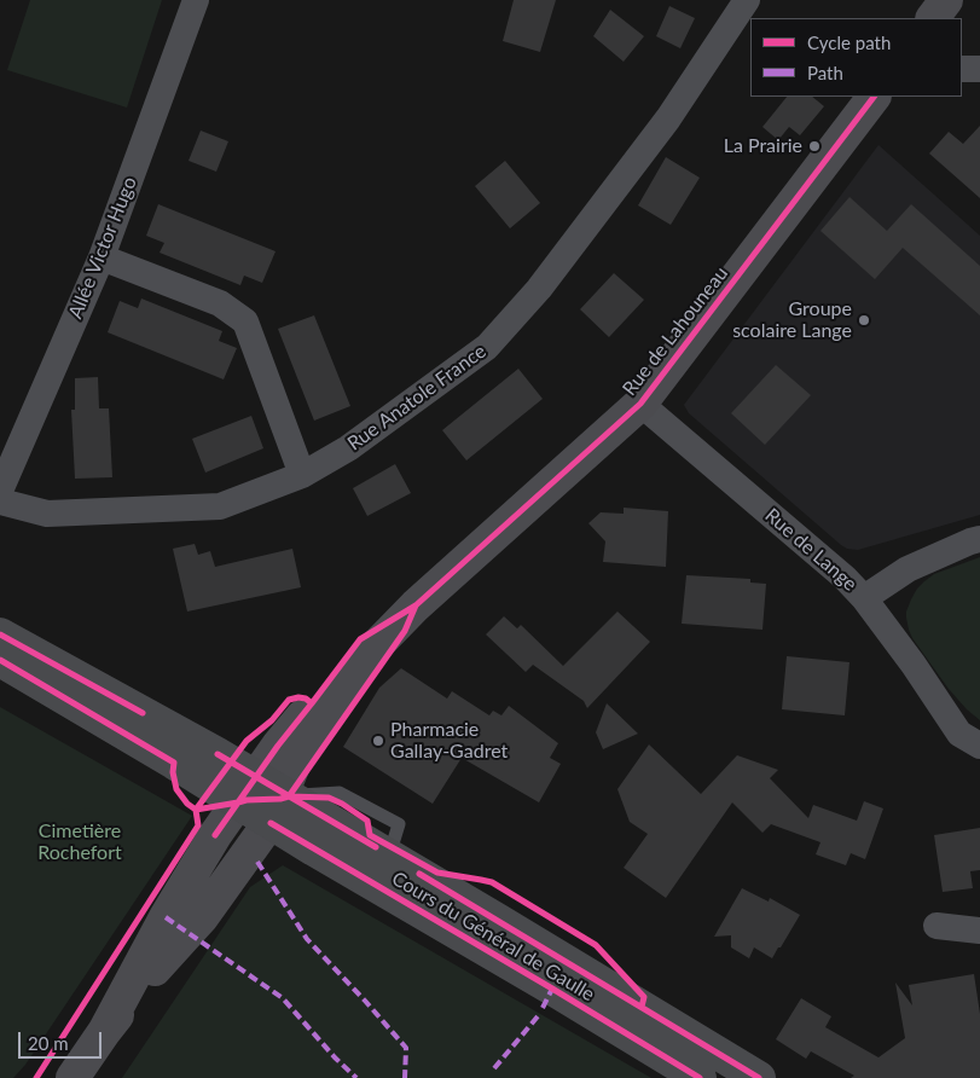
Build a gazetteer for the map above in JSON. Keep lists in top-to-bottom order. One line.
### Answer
{"streets":{"main road":["Cours du Général de Gaulle"],"street":["Allée Victor Hugo","Rue de Lahouneau","Rue Anatole France","Rue de Lange"]},"crossings":[["Rue de Lahouneau","Rue de Lange"],["Rue de Lahouneau","Cours du Général de Gaulle"]],"parks":["Cimetière Rochefort"],"places":["La Prairie","Groupe scolaire Lange","Pharmacie Gallay-Gadret"],"legend":["Cycle path","Path"],"scale_bar":"20 m"}
